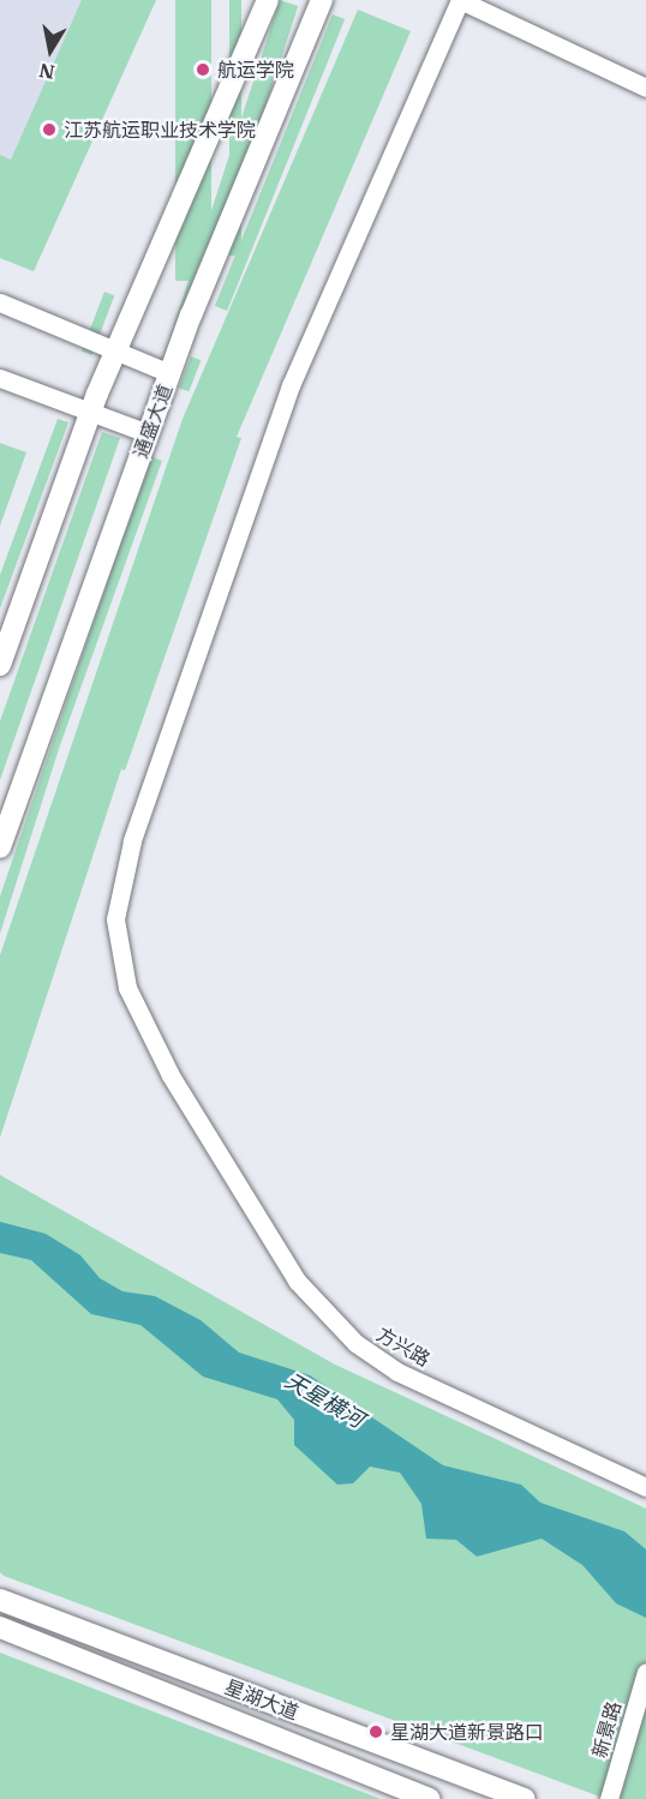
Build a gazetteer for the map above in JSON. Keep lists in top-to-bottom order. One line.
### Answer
{"streets":{"main road":["通盛大道","星湖大道"],"street":["方兴路","新景路"]},"water":["天星横河"],"places":["航运学院","江苏航运职业技术学院","星湖大道新景路口"],"north":"bottom"}
